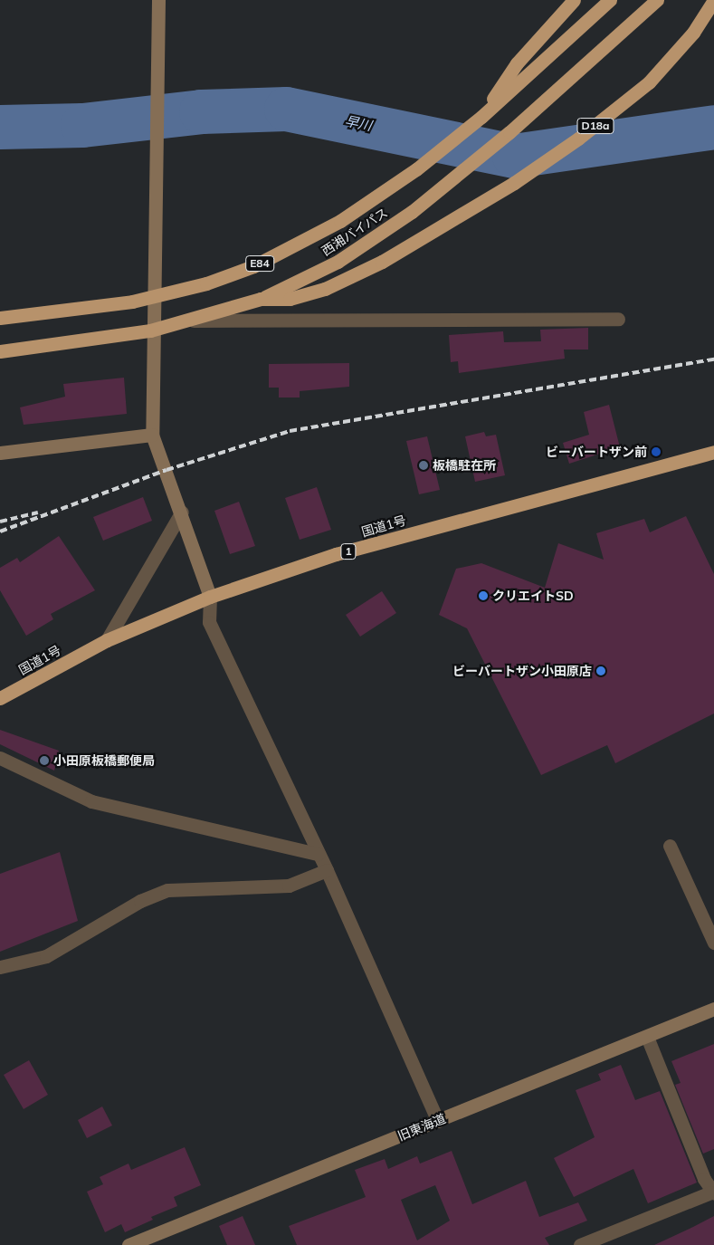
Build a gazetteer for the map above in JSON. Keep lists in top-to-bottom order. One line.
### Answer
{"streets":{"highway":["D18a","西湘バイパス","E84","国道1号","1"],"street":["旧東海道"]},"crossings":[["D18a","西湘バイパス"]],"water":["早川"],"places":["ビーバートザン前","板橋駐在所","クリエイトSD","ビーバートザン小田原店","小田原板橋郵便局"]}
